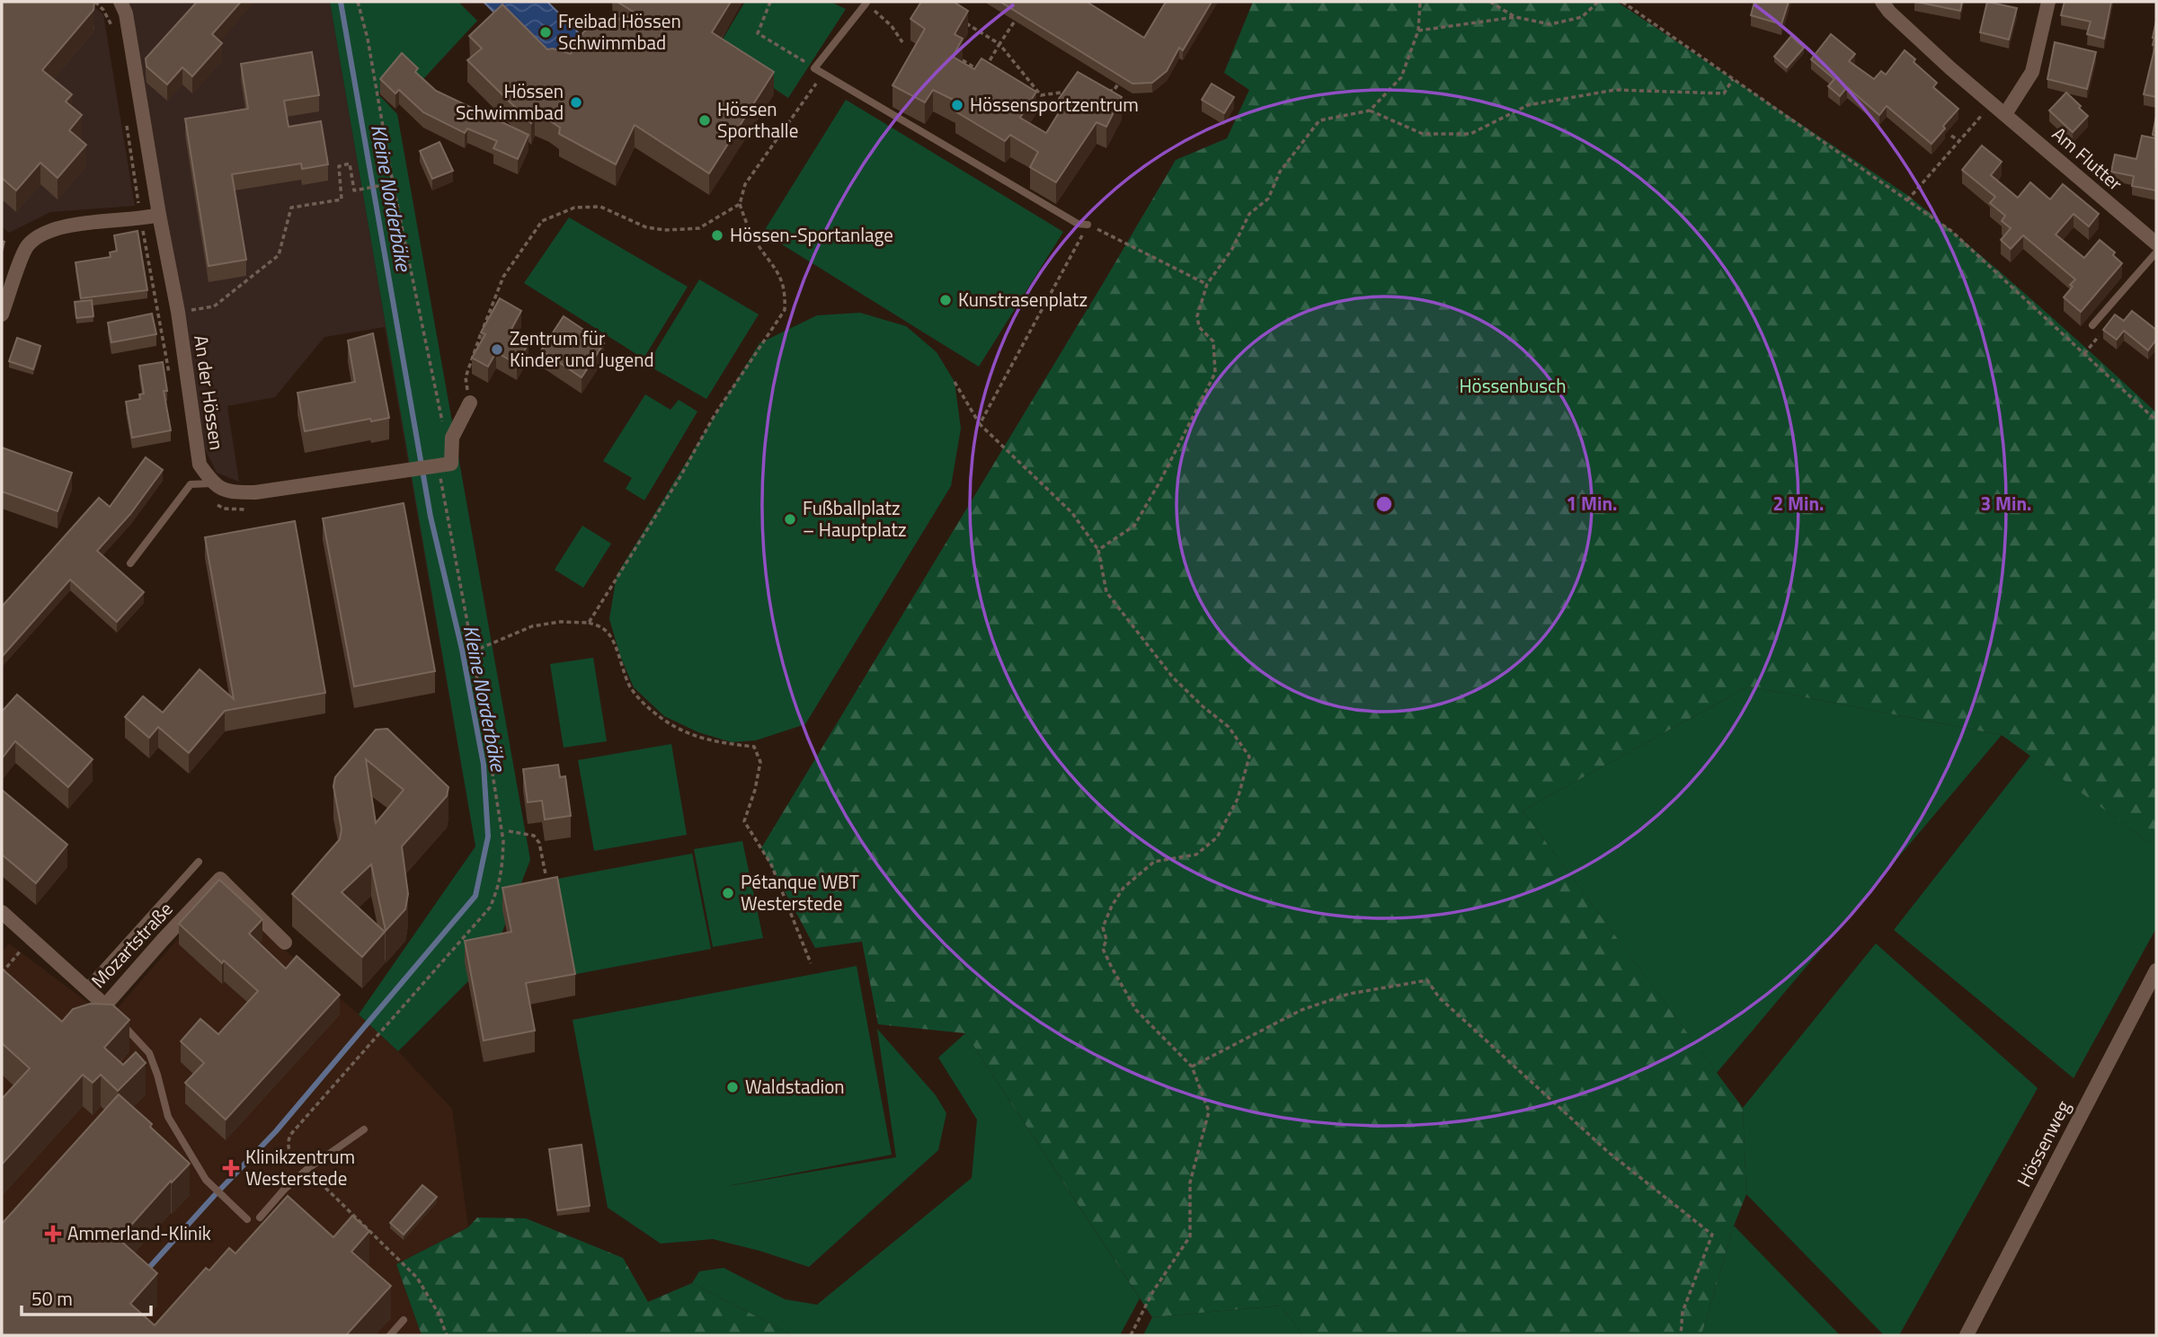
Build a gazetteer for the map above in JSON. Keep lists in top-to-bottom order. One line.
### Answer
{"streets":{"street":["Am Flutter","An der Hössen","Mozartstraße","Hössenweg"]},"water":["Kleine Norderbäke"],"parks":["Hössenbusch"],"places":{"other":["Freibad Hössen Schwimmbad","Hössen Schwimmbad","Hössensportzentrum","Hössen Sporthalle","Hössen-Sportanlage","Kunstrasenplatz","Zentrum für Kinder und Jugend","Fußballplatz – Hauptplatz","Pétanque WBT Westerstede","Waldstadion"],"health":["Klinikzentrum Westerstede","Ammerland-Klinik"]},"scale_bar":"50 m","rings":["1 Min.","2 Min.","3 Min."]}
